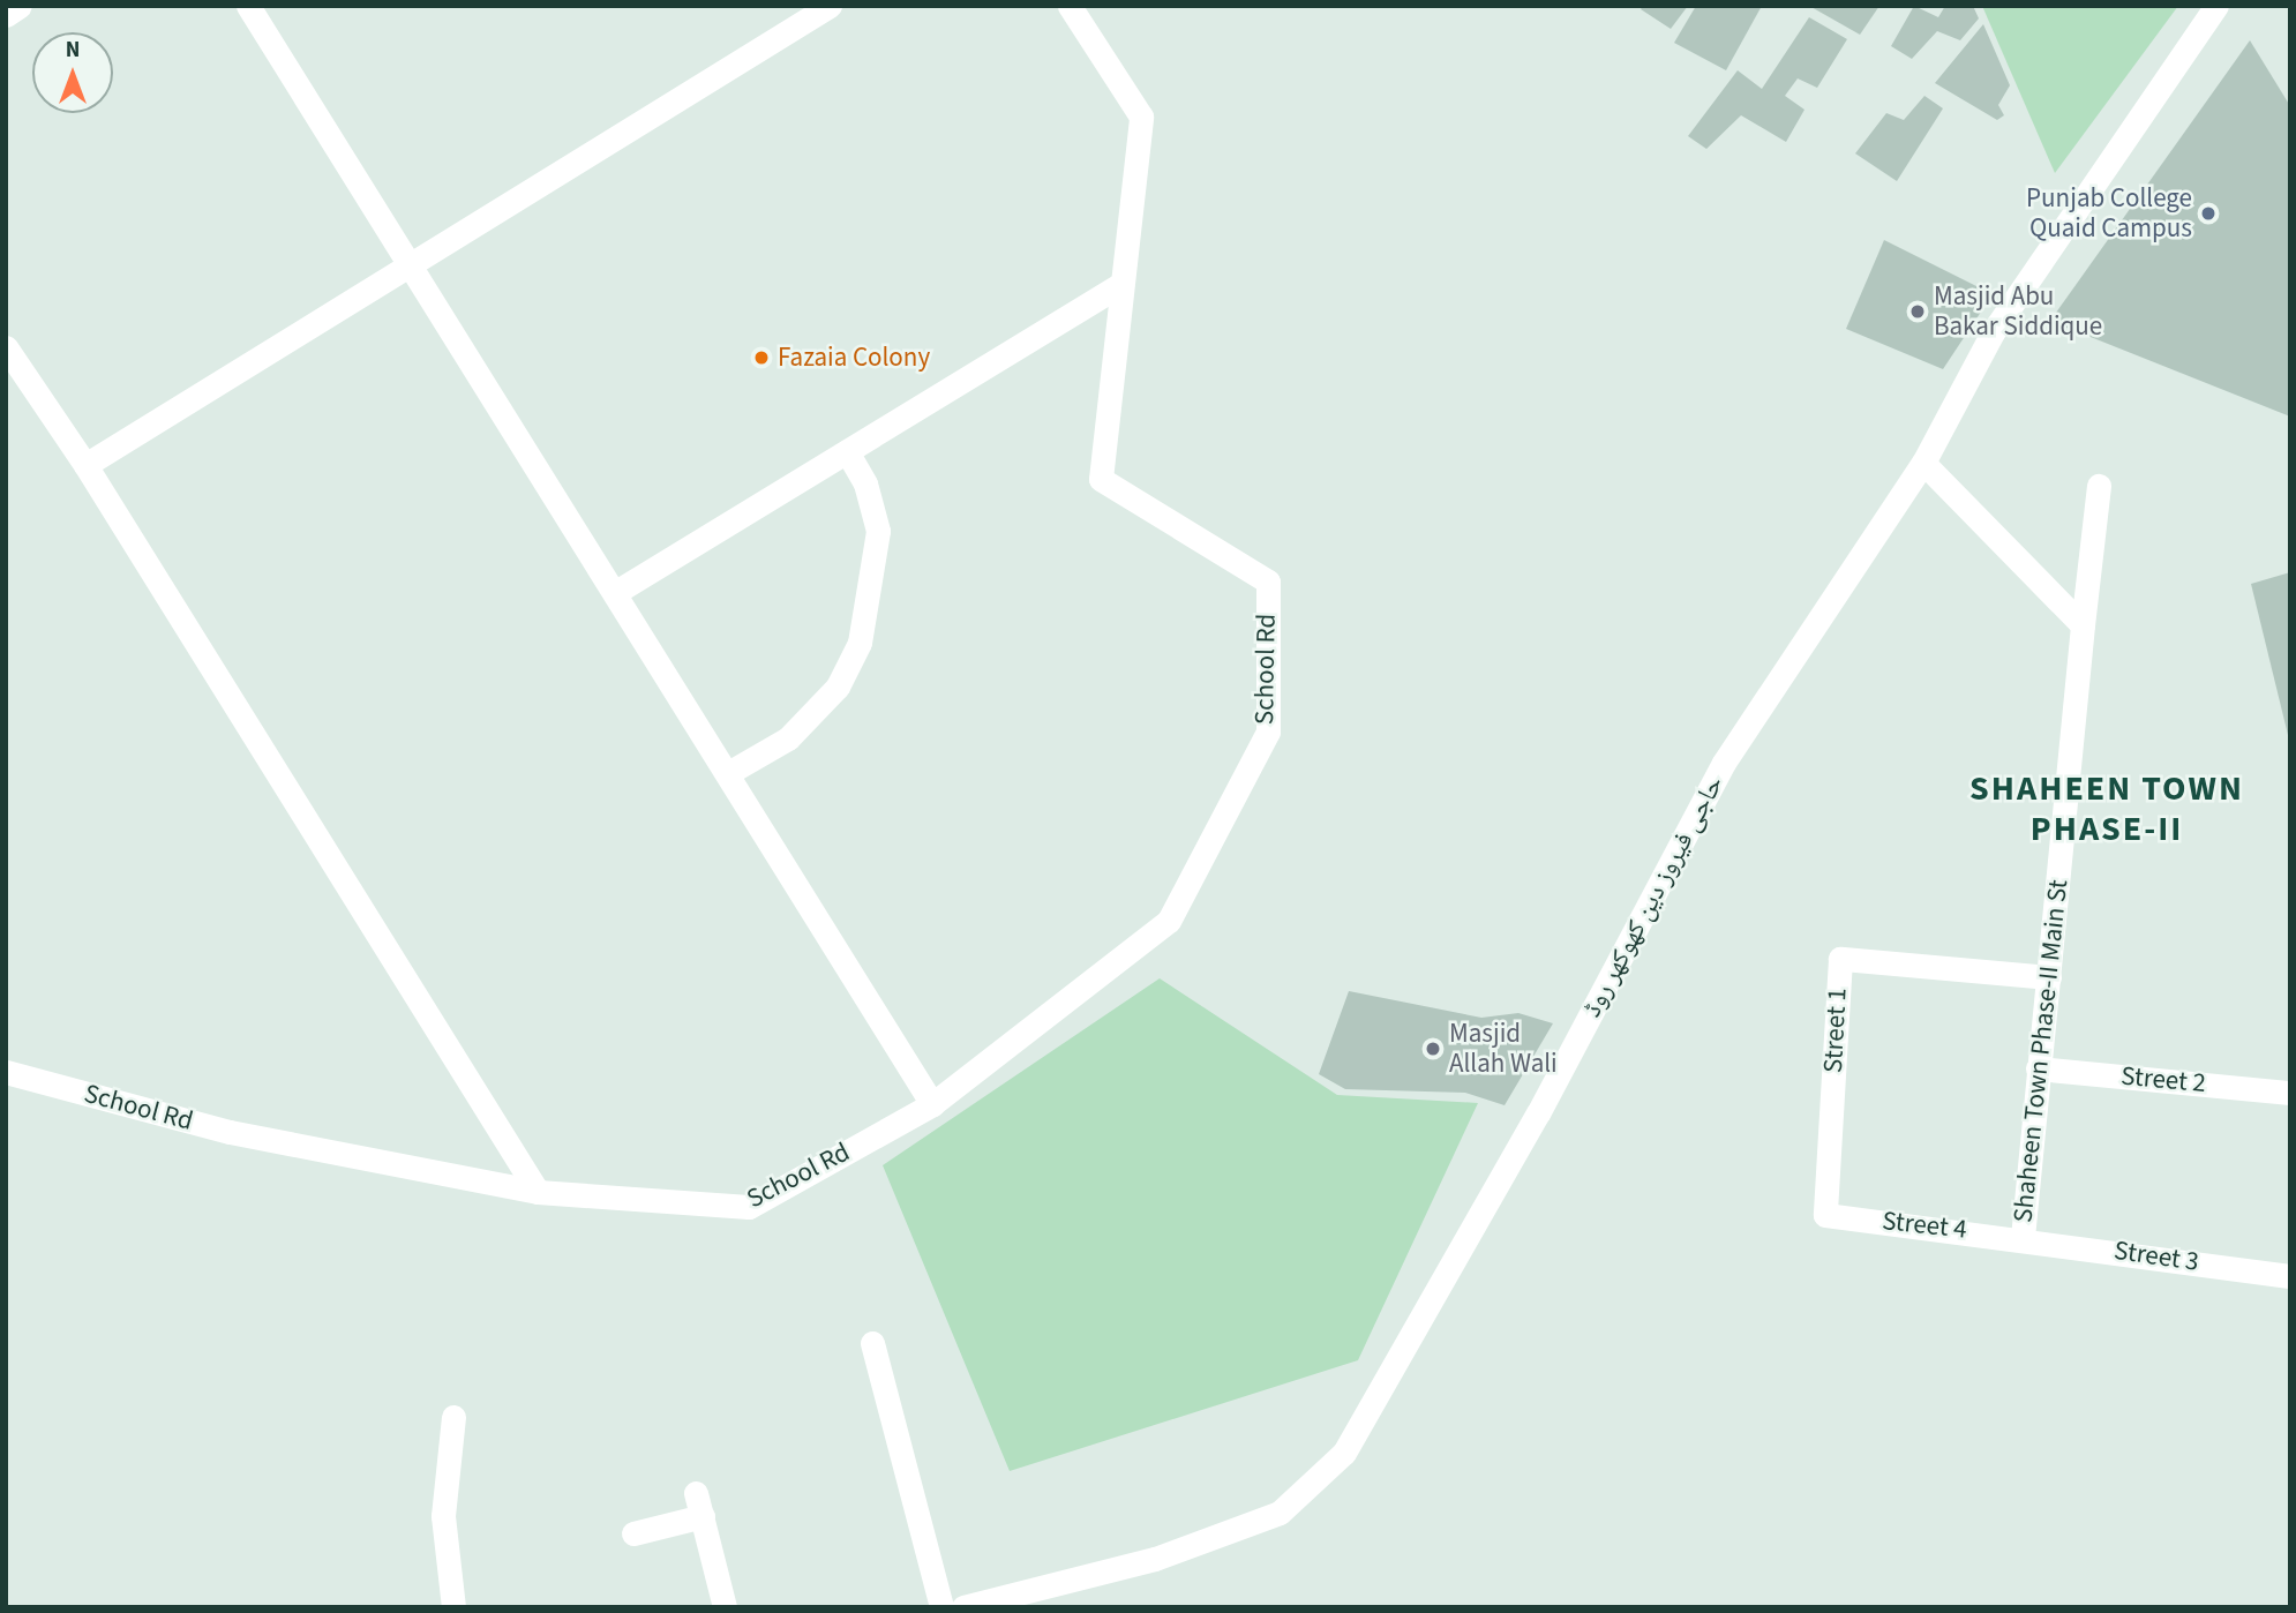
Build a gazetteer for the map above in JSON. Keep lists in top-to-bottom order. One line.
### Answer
{"streets":{"street":["School Rd","حاجی فیروز دین کھوکھر روڈ","Street 1","Shaheen Town Phase-II Main St","Street 2","Street 4","Street 3"]},"crossings":[["Street 1","Shaheen Town Phase-II Main St"],["Street 1","Street 4"],["Shaheen Town Phase-II Main St","Street 2"],["Shaheen Town Phase-II Main St","Street 4"],["Shaheen Town Phase-II Main St","Street 3"],["Street 4","Street 3"]],"districts":["SHAHEEN TOWN PHASE-II"],"places":["Punjab College Quaid Campus","Masjid Abu Bakar Siddique","Fazaia Colony","Masjid Allah Wali"],"north":"top"}
